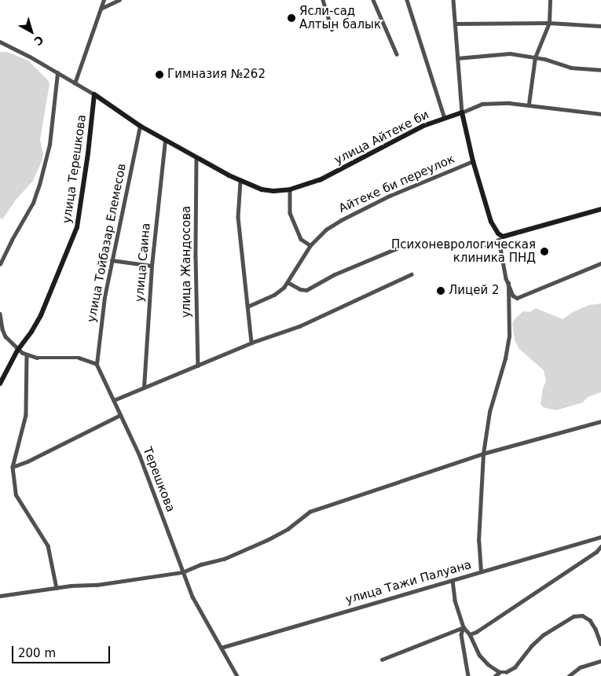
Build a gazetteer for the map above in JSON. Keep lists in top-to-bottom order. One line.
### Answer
{"streets":{"street":["улица Айтеке би","улица Терешкова","Айтеке би переулок","улица Тойбазар Елемесов","улица Жандосова","улица Саина","Терешкова","улица Тажи Палуана"]},"crossings":[["улица Айтеке би","улица Терешкова"],["улица Айтеке би","улица Тойбазар Елемесов"],["улица Айтеке би","улица Жандосова"],["улица Айтеке би","улица Саина"],["улица Тойбазар Елемесов","Терешкова"],["Терешкова","улица Тажи Палуана"]],"places":["Ясли-сад Алтын балык","Гимназия №262","Психоневрологическая клиника ПНД","Лицей 2"],"scale_bar":"200 m","north":"bottom right"}
